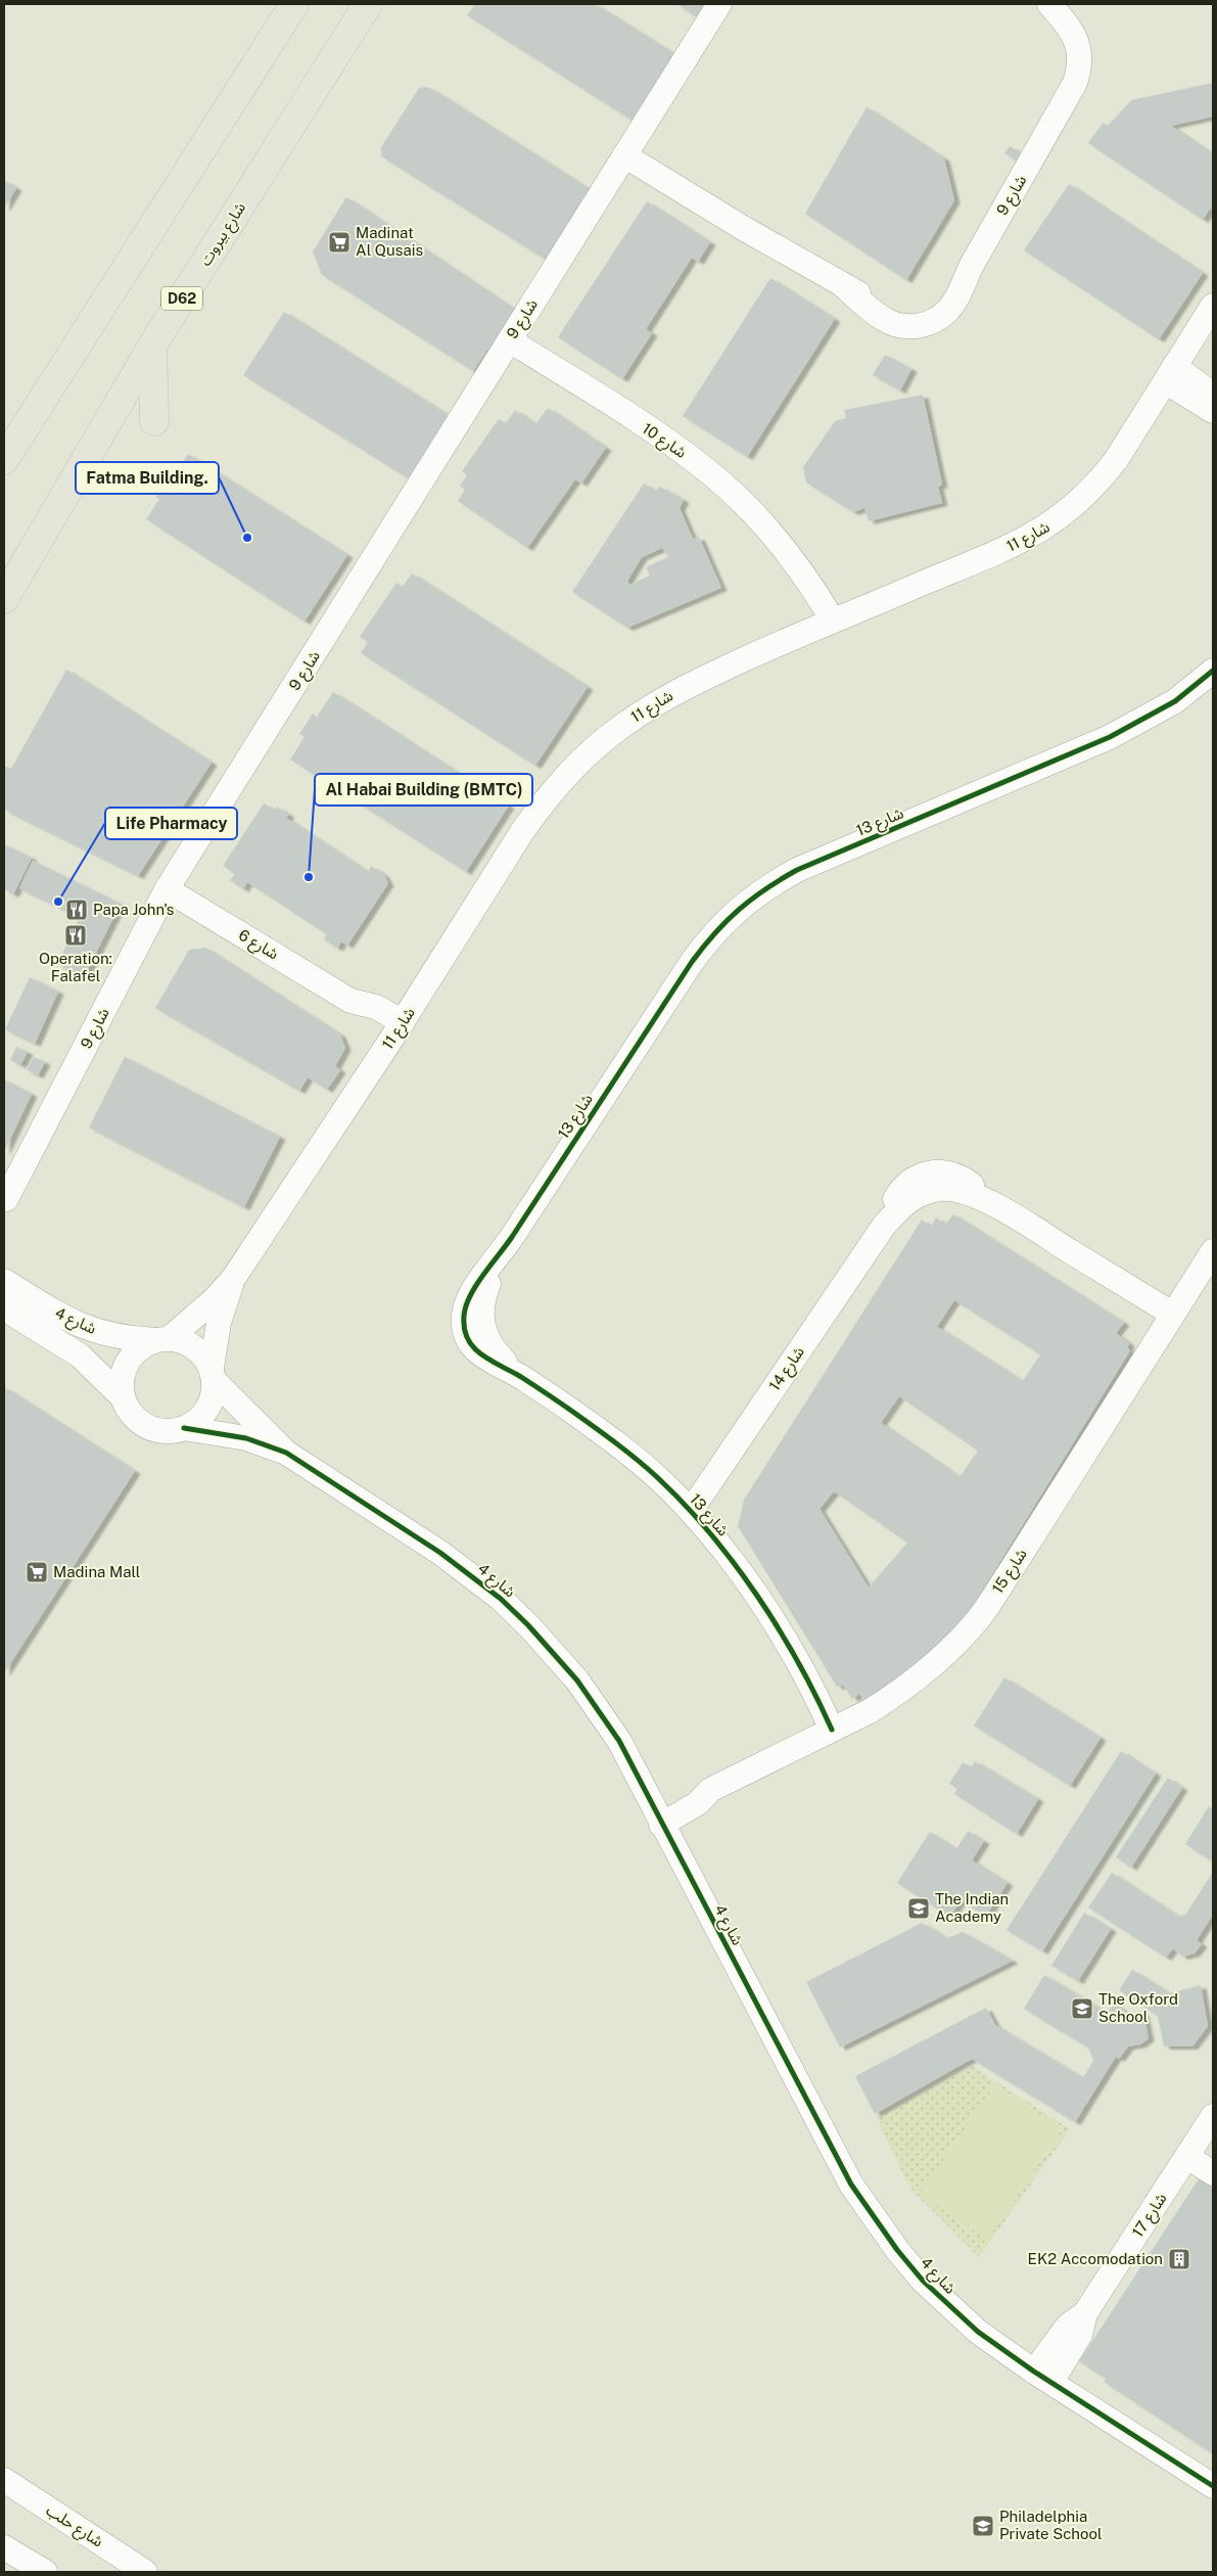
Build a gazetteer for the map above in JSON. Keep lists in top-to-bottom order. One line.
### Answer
{"streets":{"main road":["شارع بيروت","D62"],"street":["شارع 9","شارع 10","شارع 11","شارع 13","شارع 6","شارع 4","شارع 14","شارع 15","شارع 17","شارع حلب"]},"crossings":[["شارع 9","شارع 10"],["شارع 9","شارع 6"],["شارع 10","شارع 11"],["شارع 11","شارع 6"],["شارع 11","شارع 4"],["شارع 13","شارع 14"],["شارع 13","شارع 15"],["شارع 4","شارع 15"],["شارع 4","شارع 17"],["شارع 14","شارع 15"]],"places":{"supermarket":["Madinat Al Qusais","Madina Mall"],"other":["Fatma Building.","Al Habai Building (BMTC)","Life Pharmacy"],"restaurant":["Papa John's","Operation: Falafel"],"school or university":["The Indian Academy","The Oxford School","Philadelphia Private School"],"building":["EK2 Accomodation"]}}
